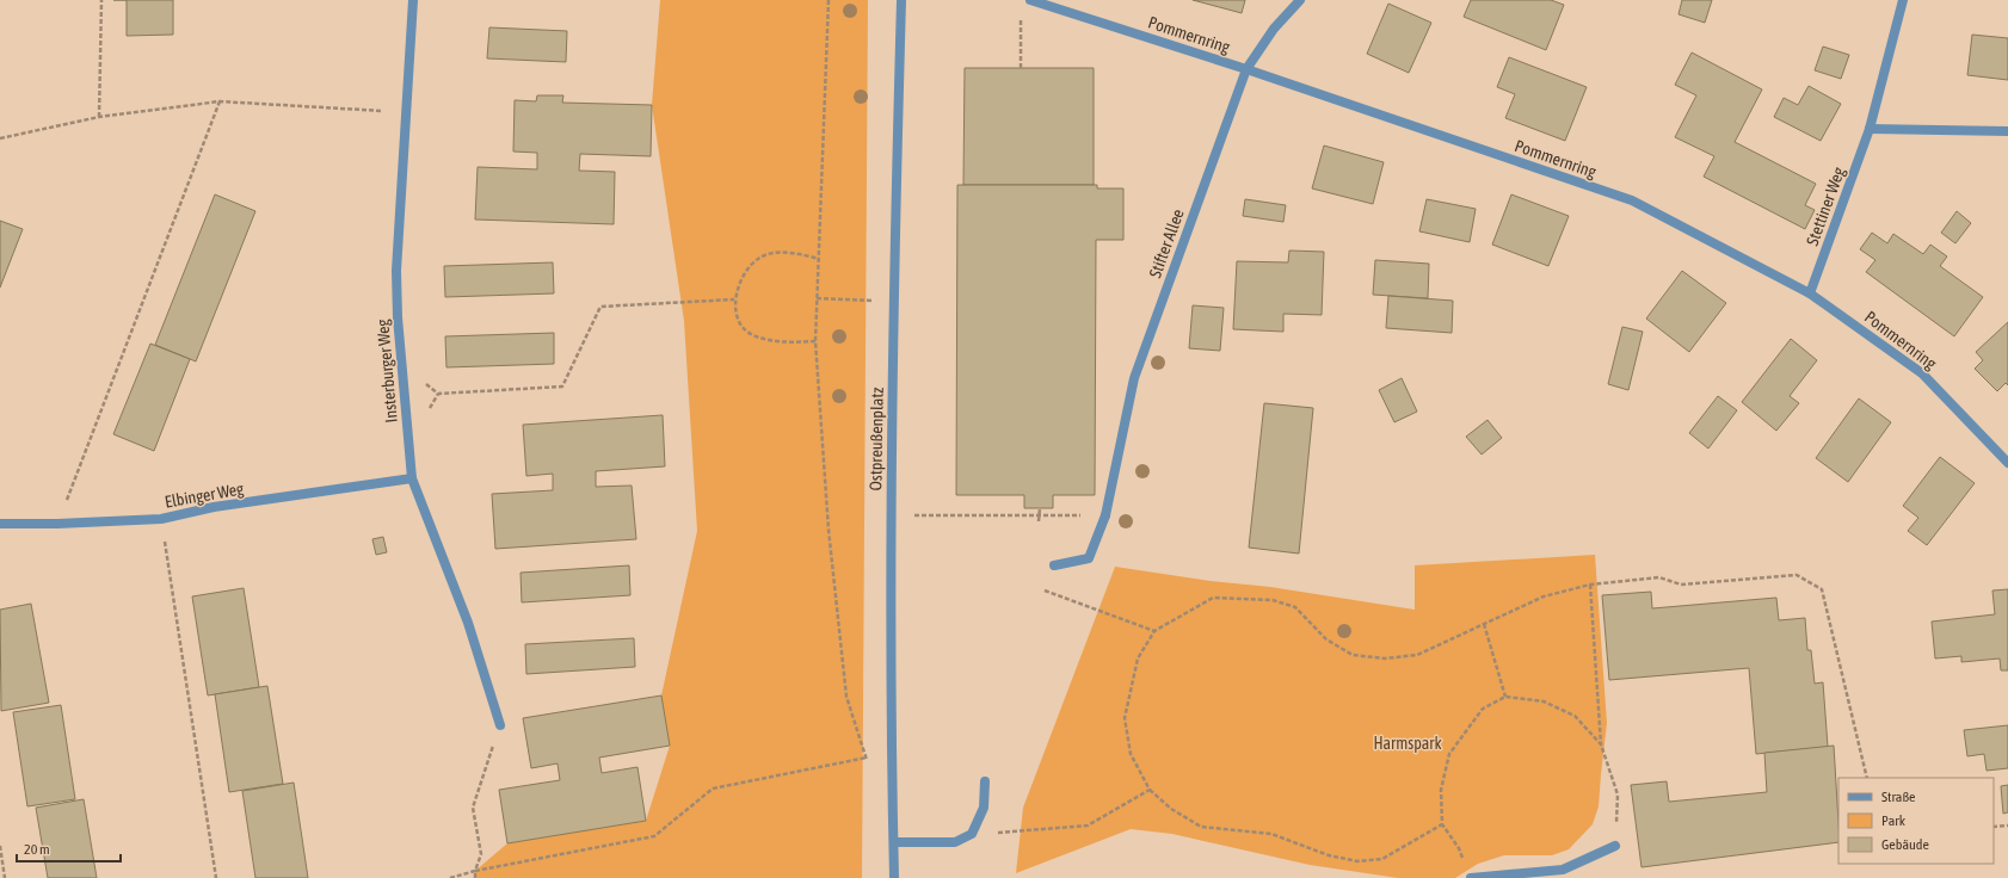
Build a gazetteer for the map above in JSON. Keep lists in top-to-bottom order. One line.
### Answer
{"streets":{"street":["Pommernring","Stettiner Weg","Stifter Allee","Insterburger Weg","Ostpreußenplatz","Elbinger Weg"]},"crossings":[["Pommernring","Stettiner Weg"],["Pommernring","Stifter Allee"],["Insterburger Weg","Elbinger Weg"]],"parks":["Harmspark"],"legend":["Straße","Park","Gebäude"],"scale_bar":"20 m"}
